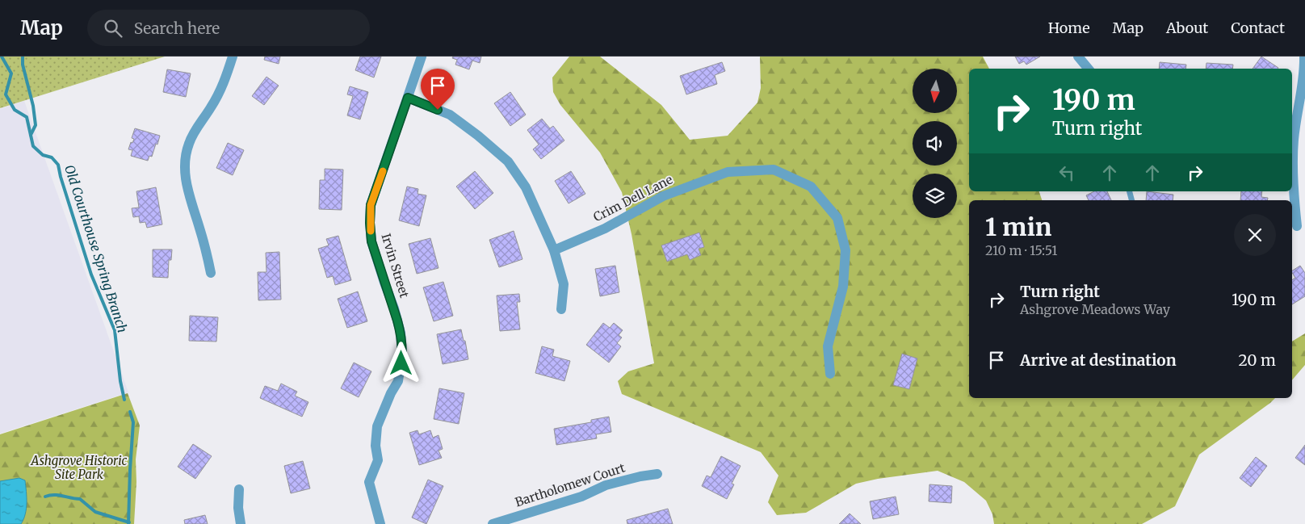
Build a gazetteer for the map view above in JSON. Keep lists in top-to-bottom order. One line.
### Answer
{"streets":{"street":["Crim Dell Lane","Irvin Street","Bartholomew Court"]},"water":["Old Courthouse Spring Branch"],"parks":["Ashgrove Historic Site Park"],"north":"bottom","page":{"header":"Map","search":"Search here","nav":["Home","Map","About","Contact"],"turn":["190 m","Turn right"],"heading":["1 min","210 m · 15:51"],"list":[{"name":"Turn right","note":"Ashgrove Meadows Way","value":"190 m"},{"name":"Arrive at destination","value":"20 m"}]}}
